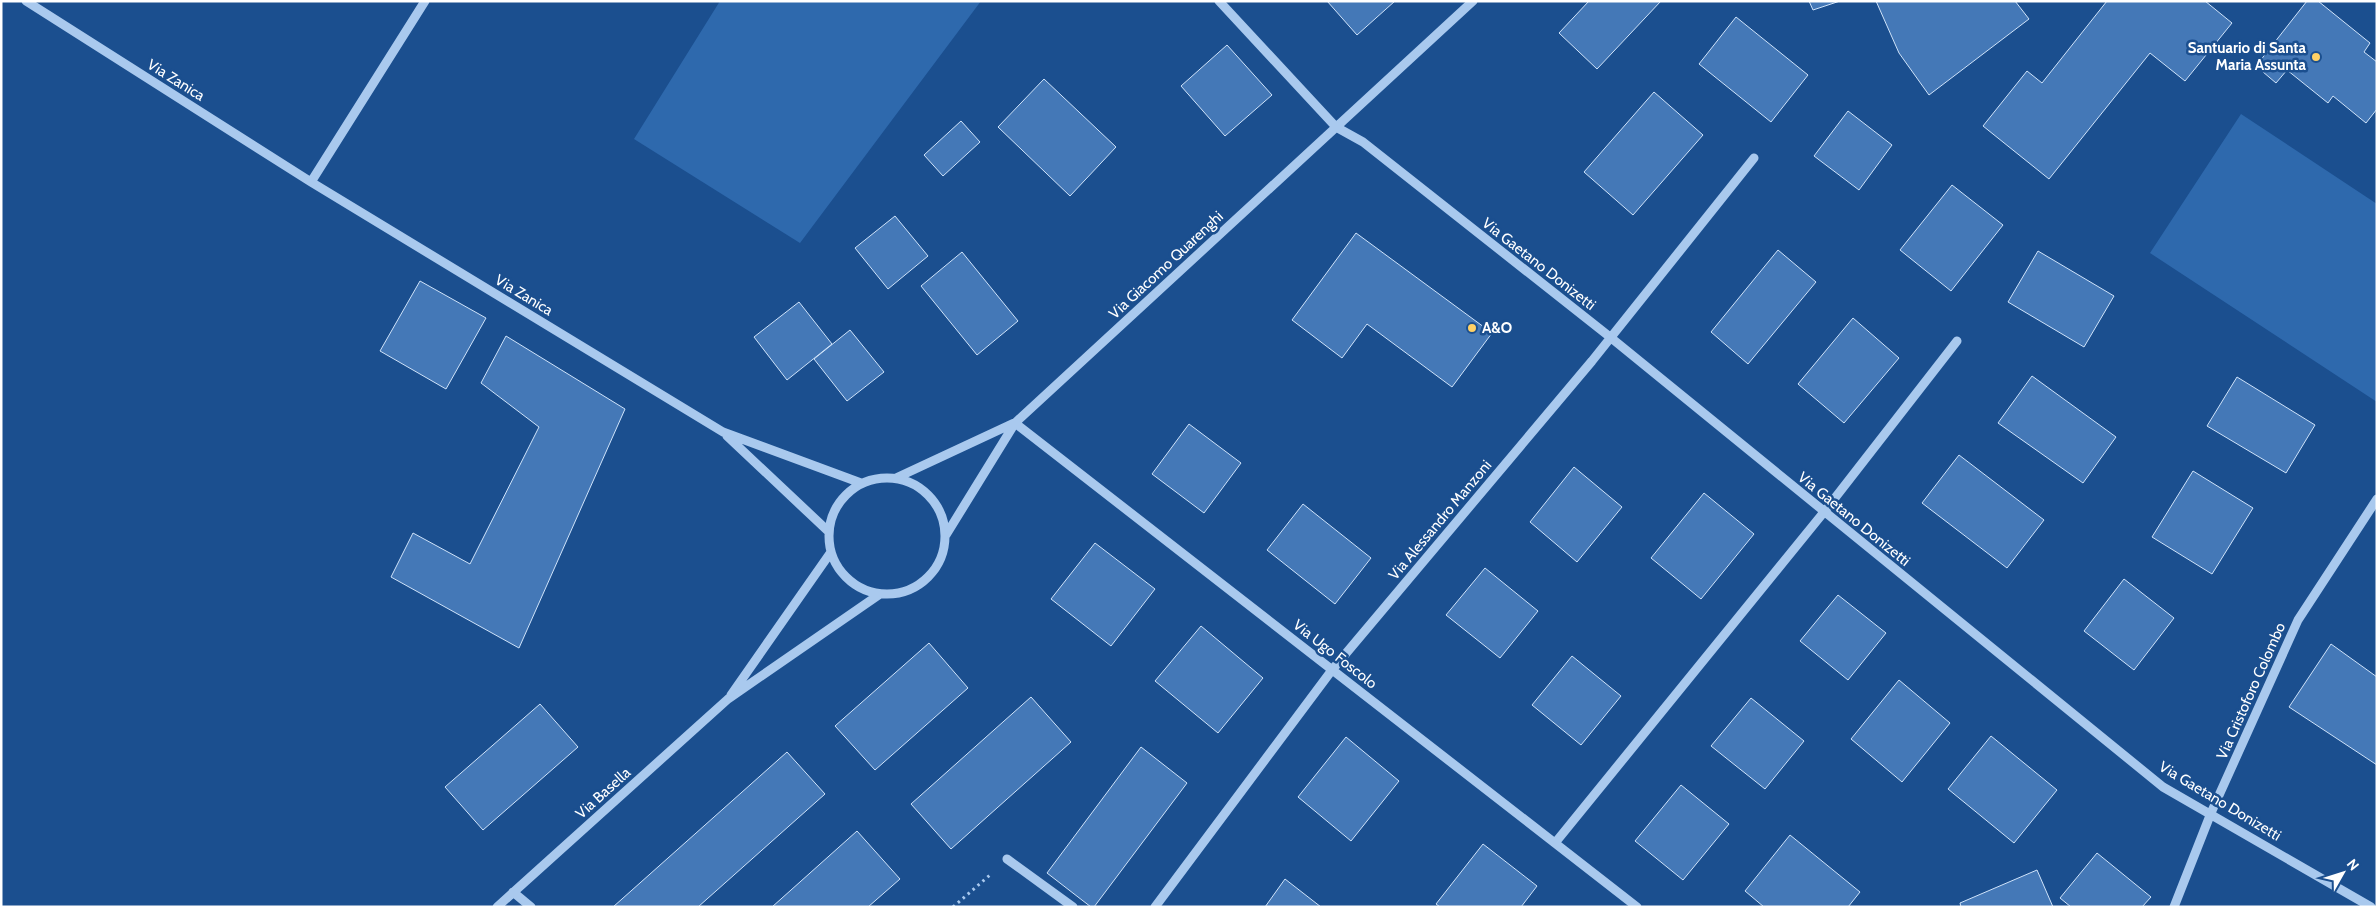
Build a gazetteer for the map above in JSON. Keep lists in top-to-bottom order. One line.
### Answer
{"streets":{"street":["Via Zanica","Via Gaetano Donizetti","Via Giacomo Quarenghi","Via Alessandro Manzoni","Via Ugo Foscolo","Via Cristoforo Colombo","Via Basella"]},"crossings":[["Via Zanica","Via Giacomo Quarenghi"],["Via Zanica","Via Basella"],["Via Gaetano Donizetti","Via Giacomo Quarenghi"],["Via Gaetano Donizetti","Via Alessandro Manzoni"],["Via Gaetano Donizetti","Via Cristoforo Colombo"],["Via Giacomo Quarenghi","Via Ugo Foscolo"],["Via Giacomo Quarenghi","Via Basella"],["Via Alessandro Manzoni","Via Ugo Foscolo"]],"places":["Santuario di Santa Maria Assunta","A&O"],"north":"top right"}
